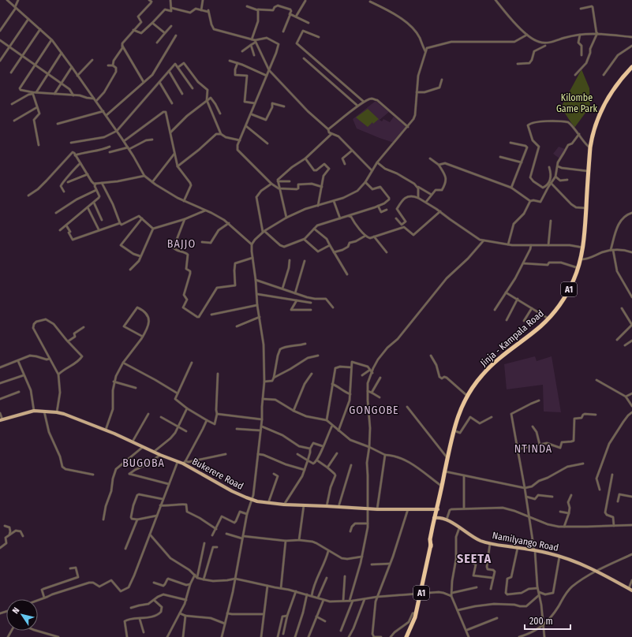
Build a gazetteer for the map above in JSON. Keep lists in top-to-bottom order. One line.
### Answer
{"streets":{"highway":["A1","Jinja - Kampala Road"],"main road":["Bukerere Road","Namilyango Road"]},"crossings":[["Jinja - Kampala Road","Bukerere Road"],["Jinja - Kampala Road","Namilyango Road"]],"districts":["BAJJO","GONGOBE","NTINDA","BUGOBA","SEETA"],"parks":["Kilombe Game Park"],"scale_bar":"200 m","north":"top left"}
